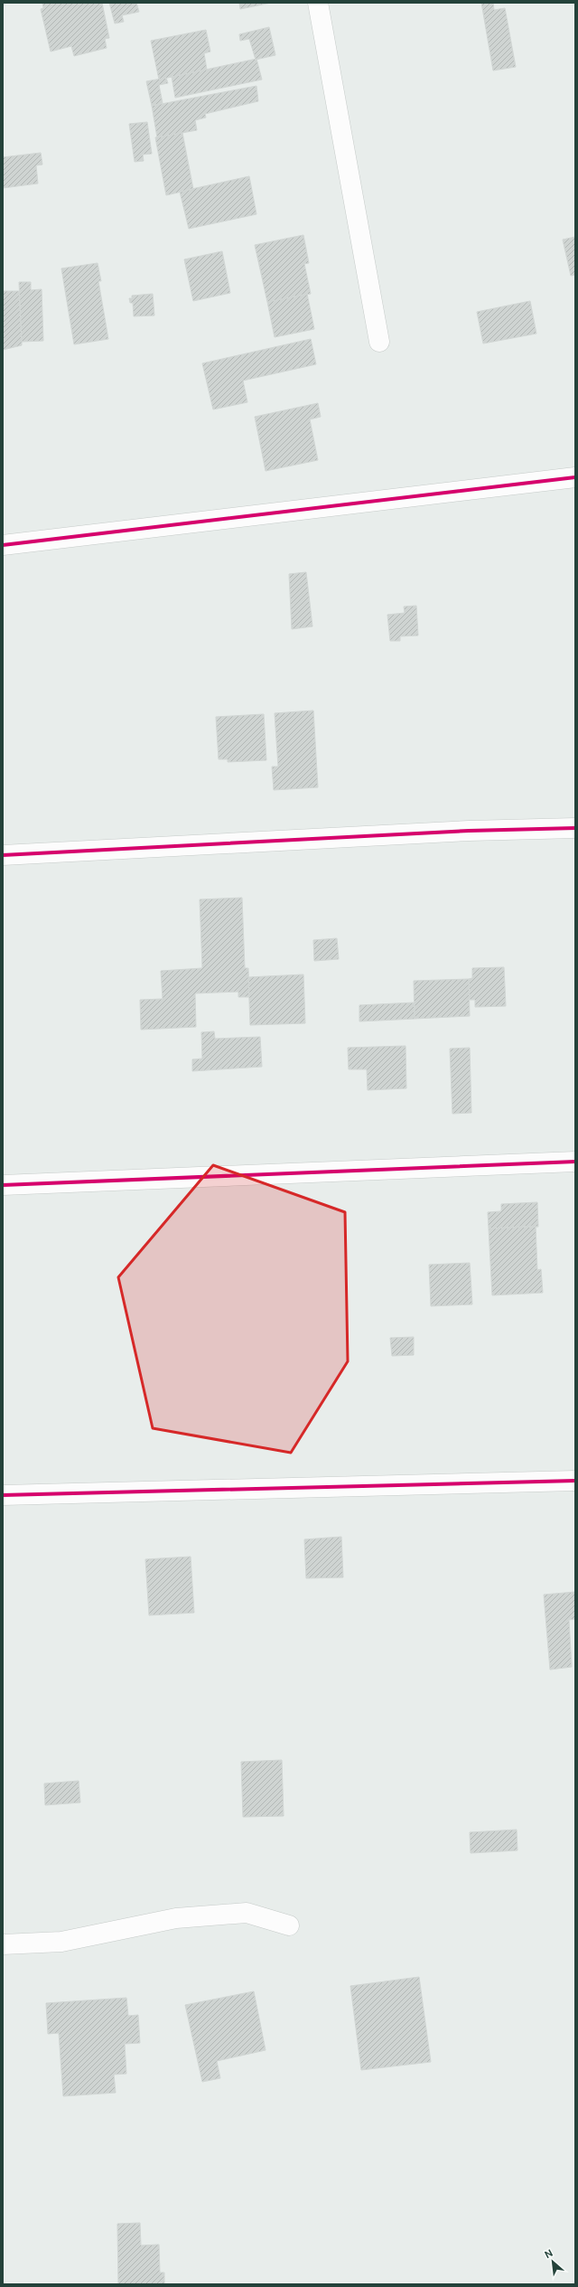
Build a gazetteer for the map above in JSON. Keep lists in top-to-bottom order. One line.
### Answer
{"north":"top left"}
